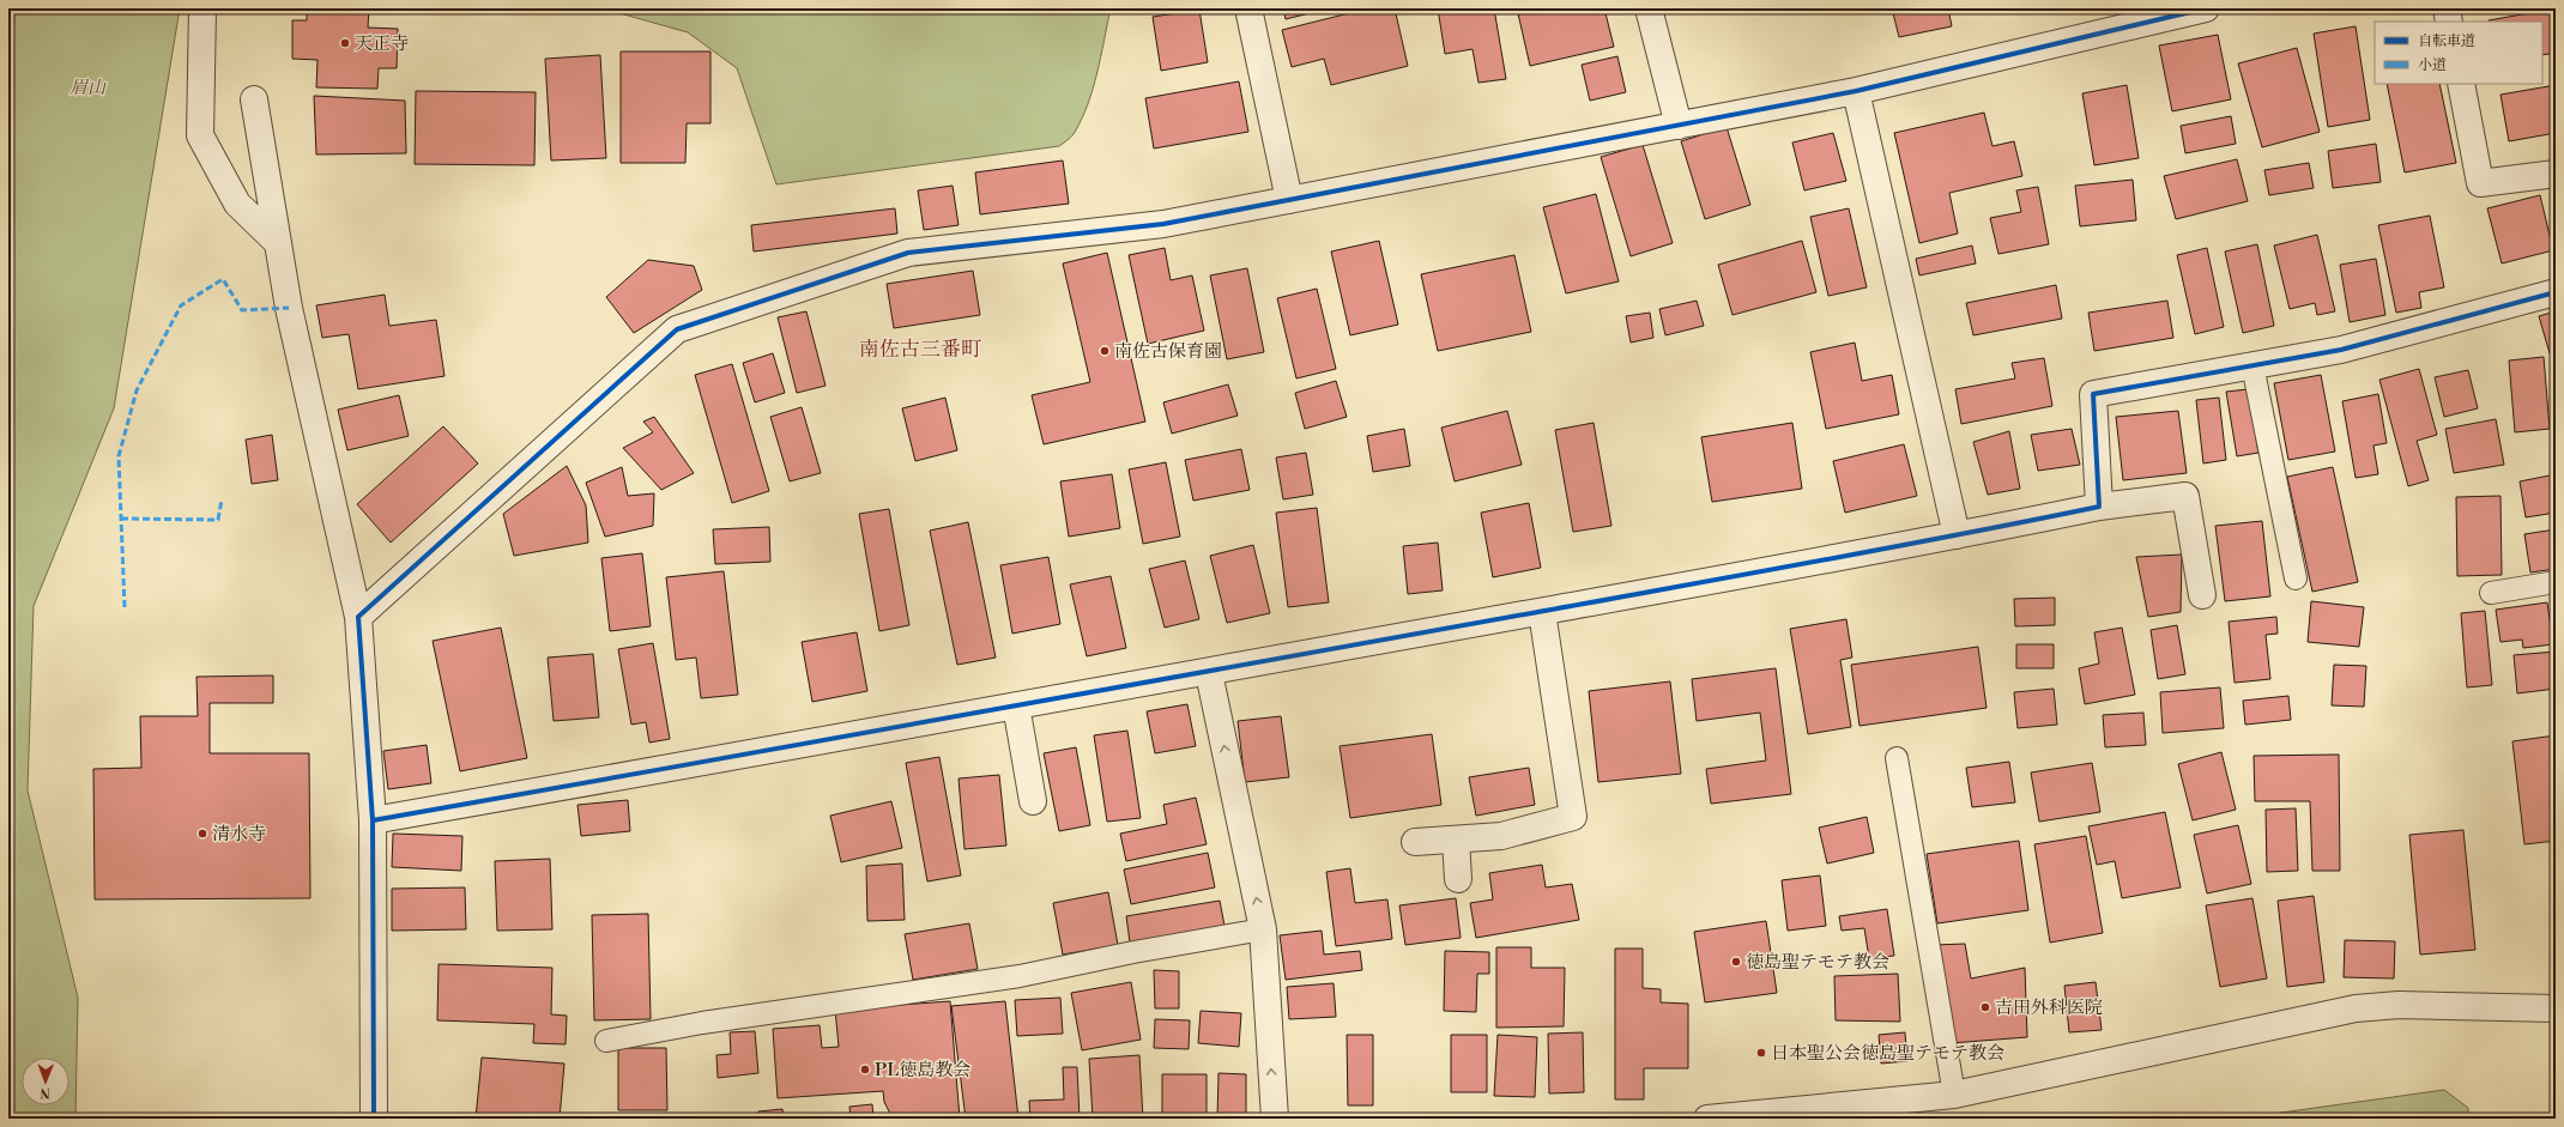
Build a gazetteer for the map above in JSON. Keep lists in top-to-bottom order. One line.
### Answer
{"districts":["南佐古三番町"],"parks":["眉山"],"places":["天正寺","南佐古保育園","清水寺","徳島聖テモテ教会","吉田外科医院","日本聖公会徳島聖テモテ教会","PL徳島教会"],"legend":["自転車道","小道"],"north":"bottom"}
